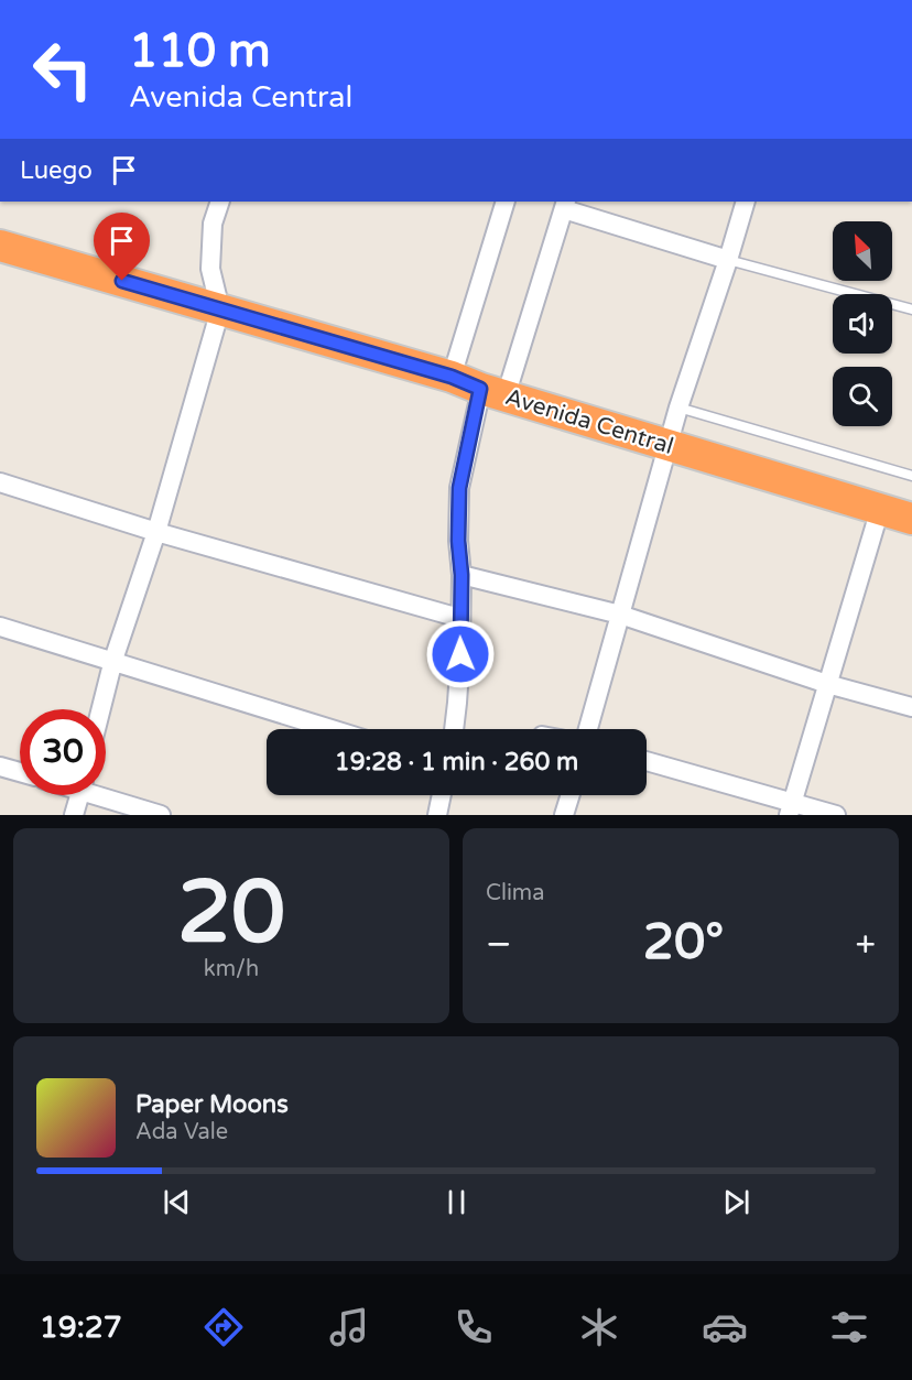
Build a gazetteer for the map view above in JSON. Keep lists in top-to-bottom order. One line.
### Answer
{"streets":{"highway":["Avenida Central"]},"north":"top left","page":{"turn":["110 m","Avenida Central"],"then":"Luego","limit":"30","trip":"19:28 · 1 min · 260 m","tile":[["20","km/h"],"Clima"],"heat":["−","20°","+"],"song":["Paper Moons","Ada Vale"],"tabs":"19:27"}}
